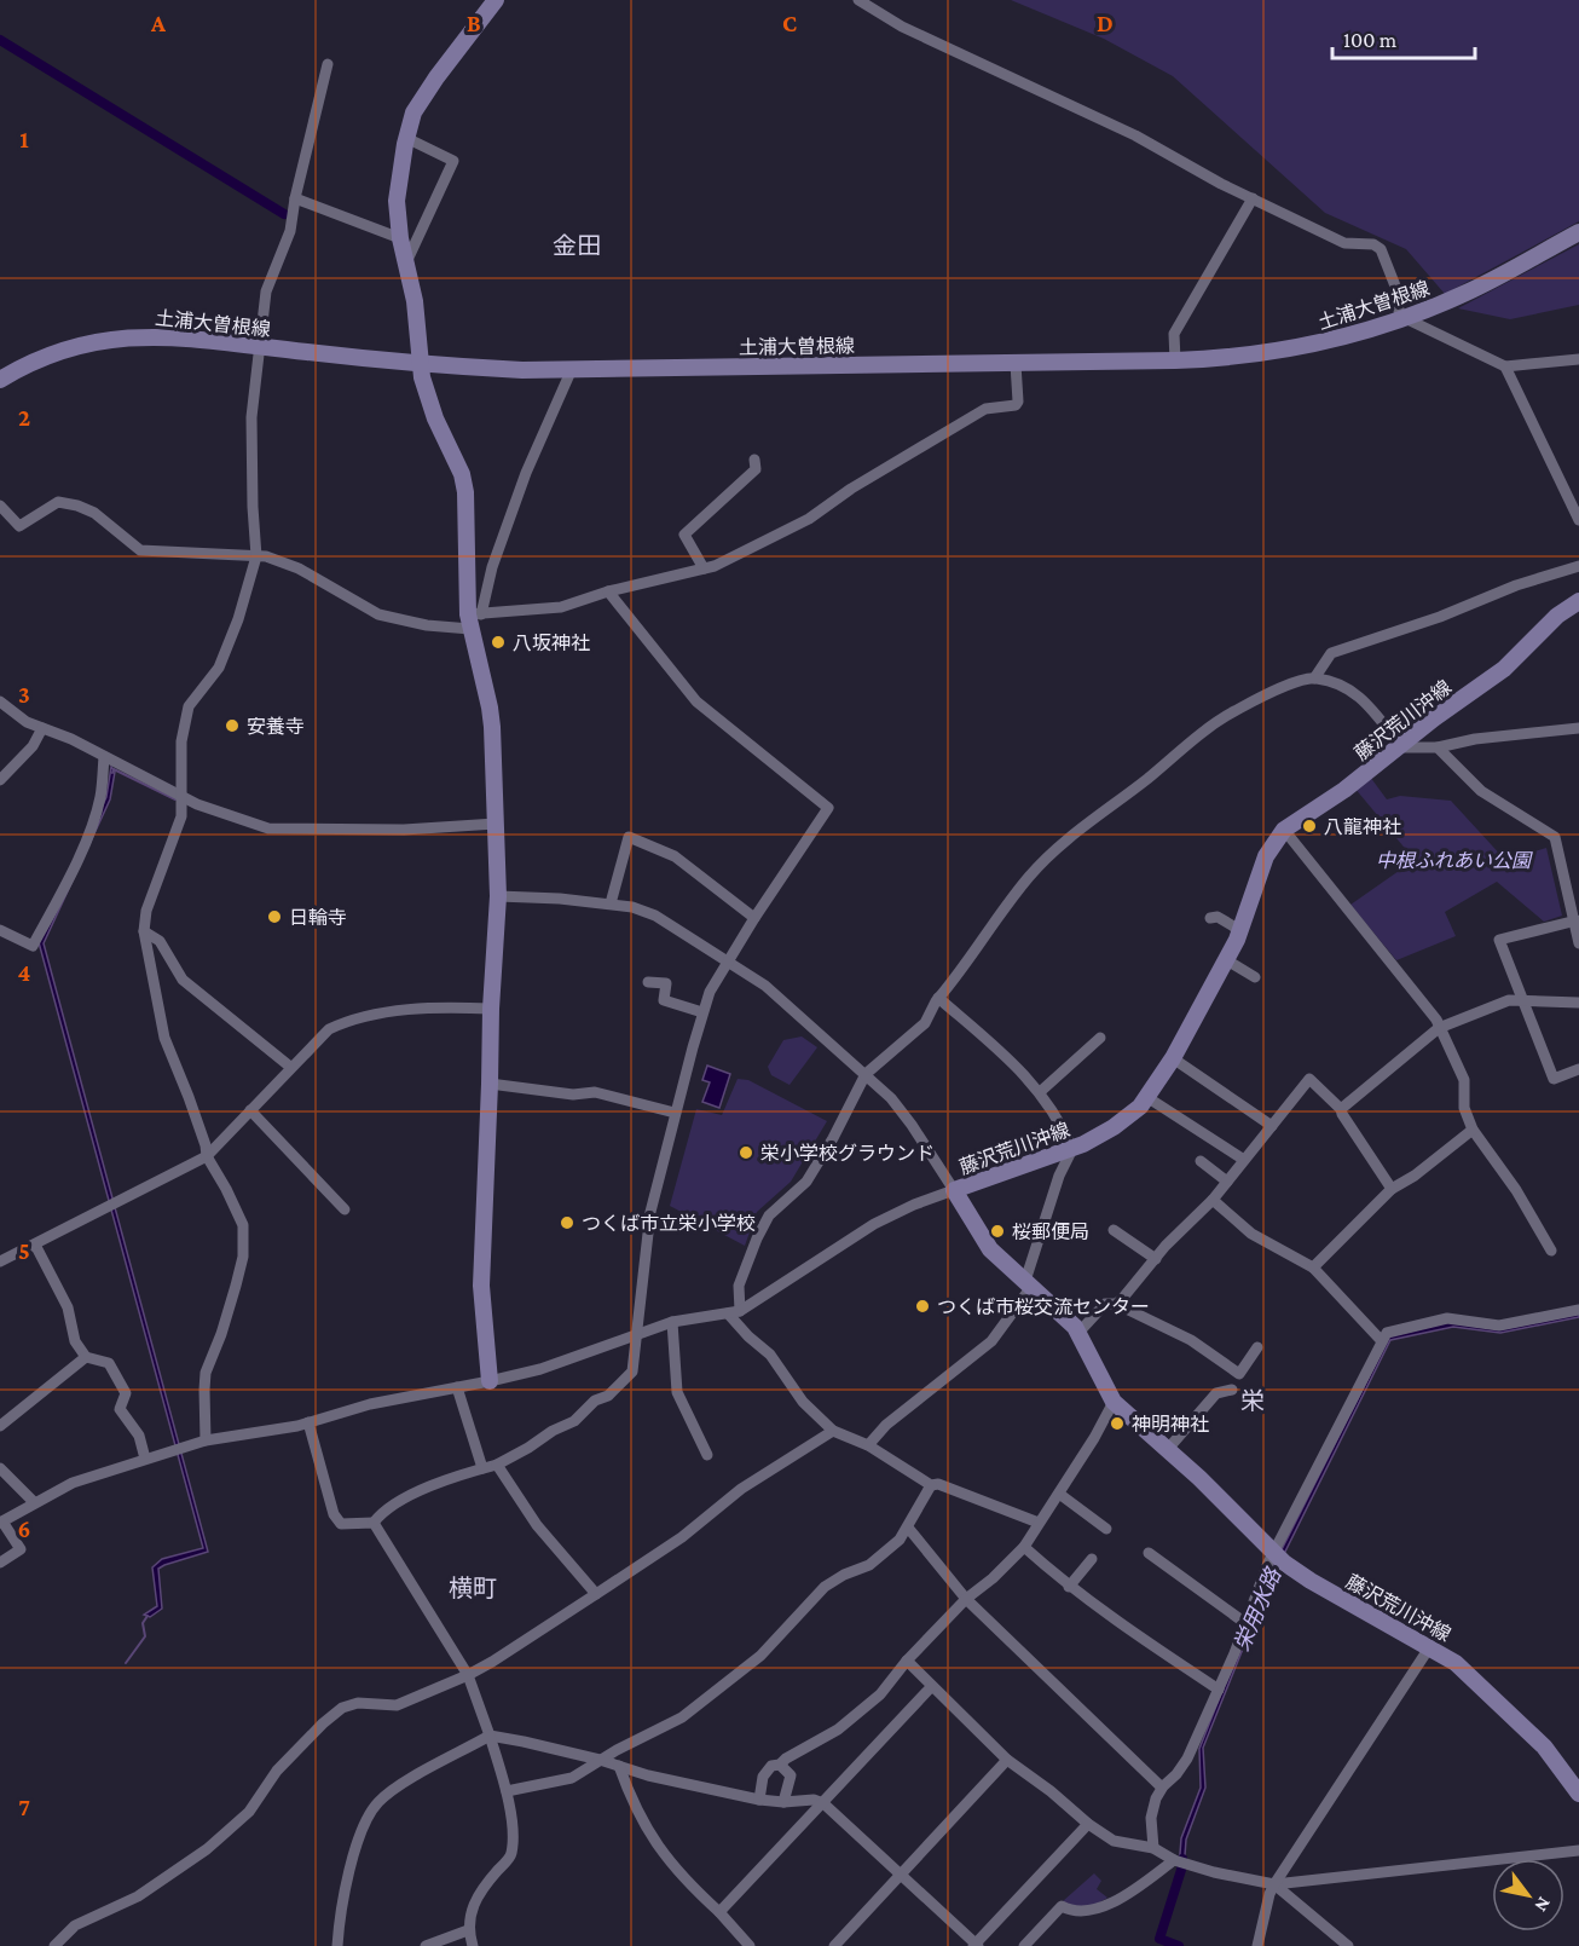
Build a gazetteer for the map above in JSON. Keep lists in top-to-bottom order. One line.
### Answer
{"streets":{"main road":["土浦大曽根線","藤沢荒川沖線"]},"districts":["金田","栄","横町"],"water":["栄用水路"],"parks":["中根ふれあい公園"],"places":["八坂神社","安養寺","八龍神社","日輪寺","栄小学校グラウンド","つくば市立栄小学校","桜郵便局","つくば市桜交流センター","神明神社"],"scale_bar":"100 m","north":"bottom right","grid":{"columns":["A","B","C","D"],"rows":["1","2","3","4","5","6","7"]}}
